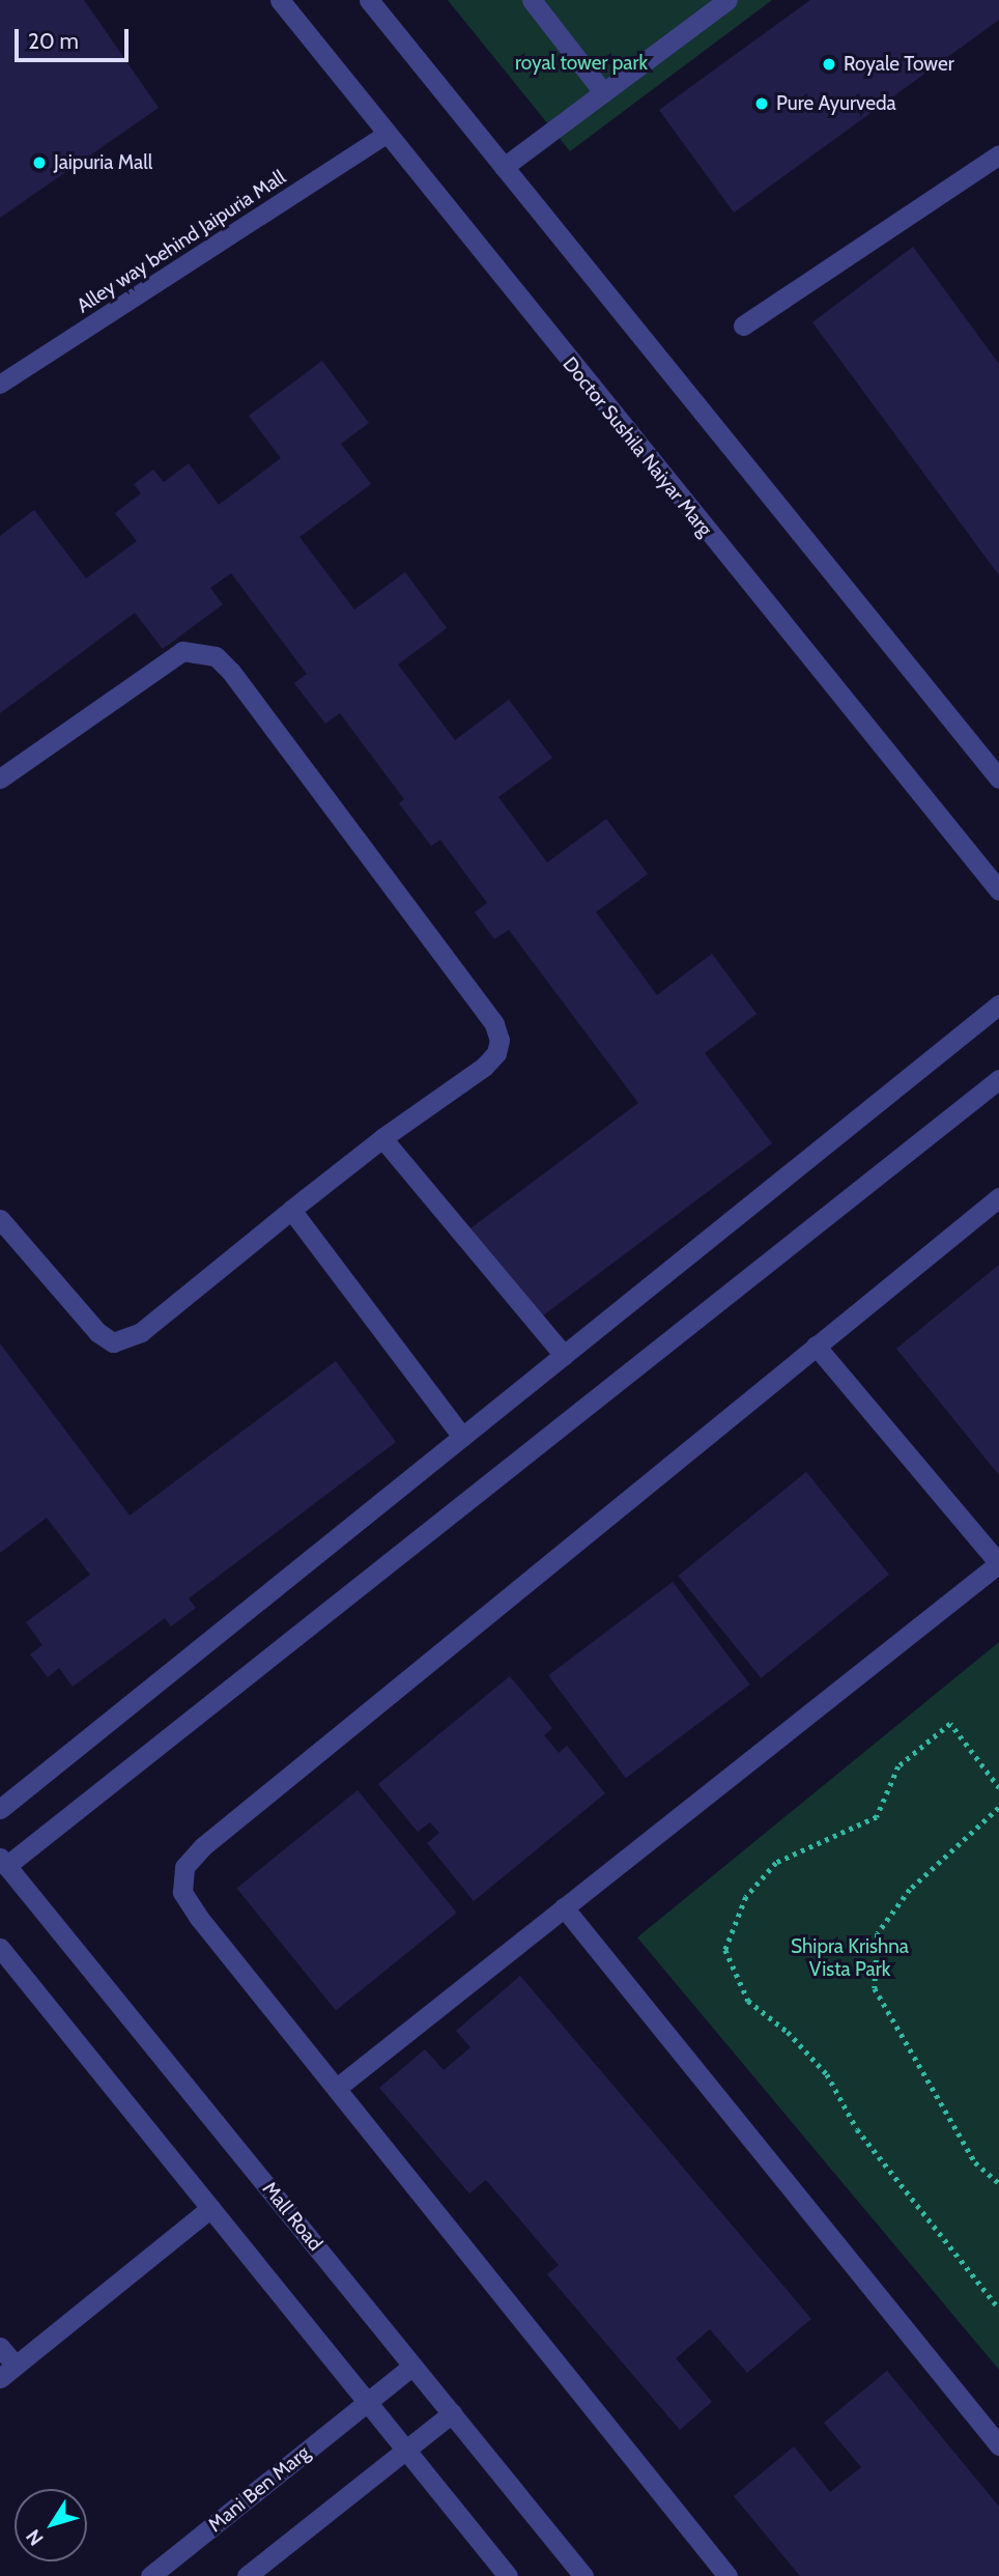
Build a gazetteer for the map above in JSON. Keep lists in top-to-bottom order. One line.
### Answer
{"streets":{"street":["Doctor Sushila Naiyar Marg","Mall Road","Mani Ben Marg"],"lane":["Alley way behind Jaipuria Mall"]},"crossings":[["Alley way behind Jaipuria Mall","Doctor Sushila Naiyar Marg"],["Mall Road","Mani Ben Marg"]],"parks":["royal tower park","Shipra Krishna Vista Park"],"places":["Royale Tower","Pure Ayurveda","Jaipuria Mall"],"scale_bar":"20 m","north":"bottom left"}
